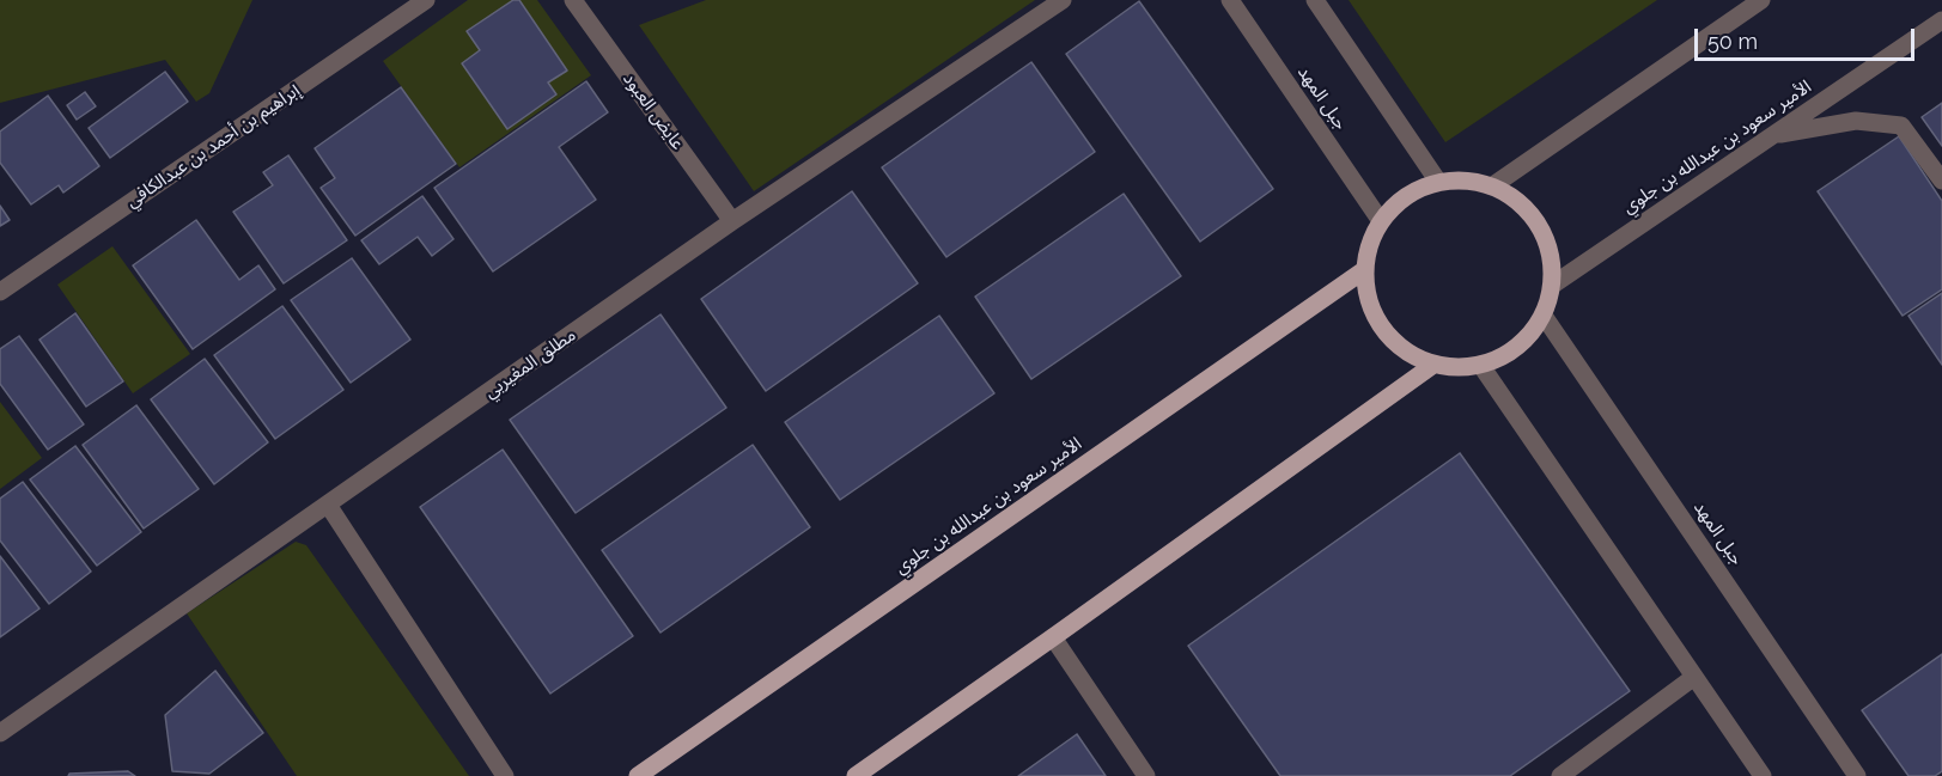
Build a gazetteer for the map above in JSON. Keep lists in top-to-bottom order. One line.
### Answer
{"streets":{"main road":["الأمير سعود بن عبدالله بن جلوي"],"street":["جبل المهد","عايض العبود","إبراهيم بن أحمد بن عبدالكافي","مطلق المغيربي"]},"crossings":[["جبل المهد","الأمير سعود بن عبدالله بن جلوي"],["عايض العبود","مطلق المغيربي"]],"scale_bar":"50 m"}
